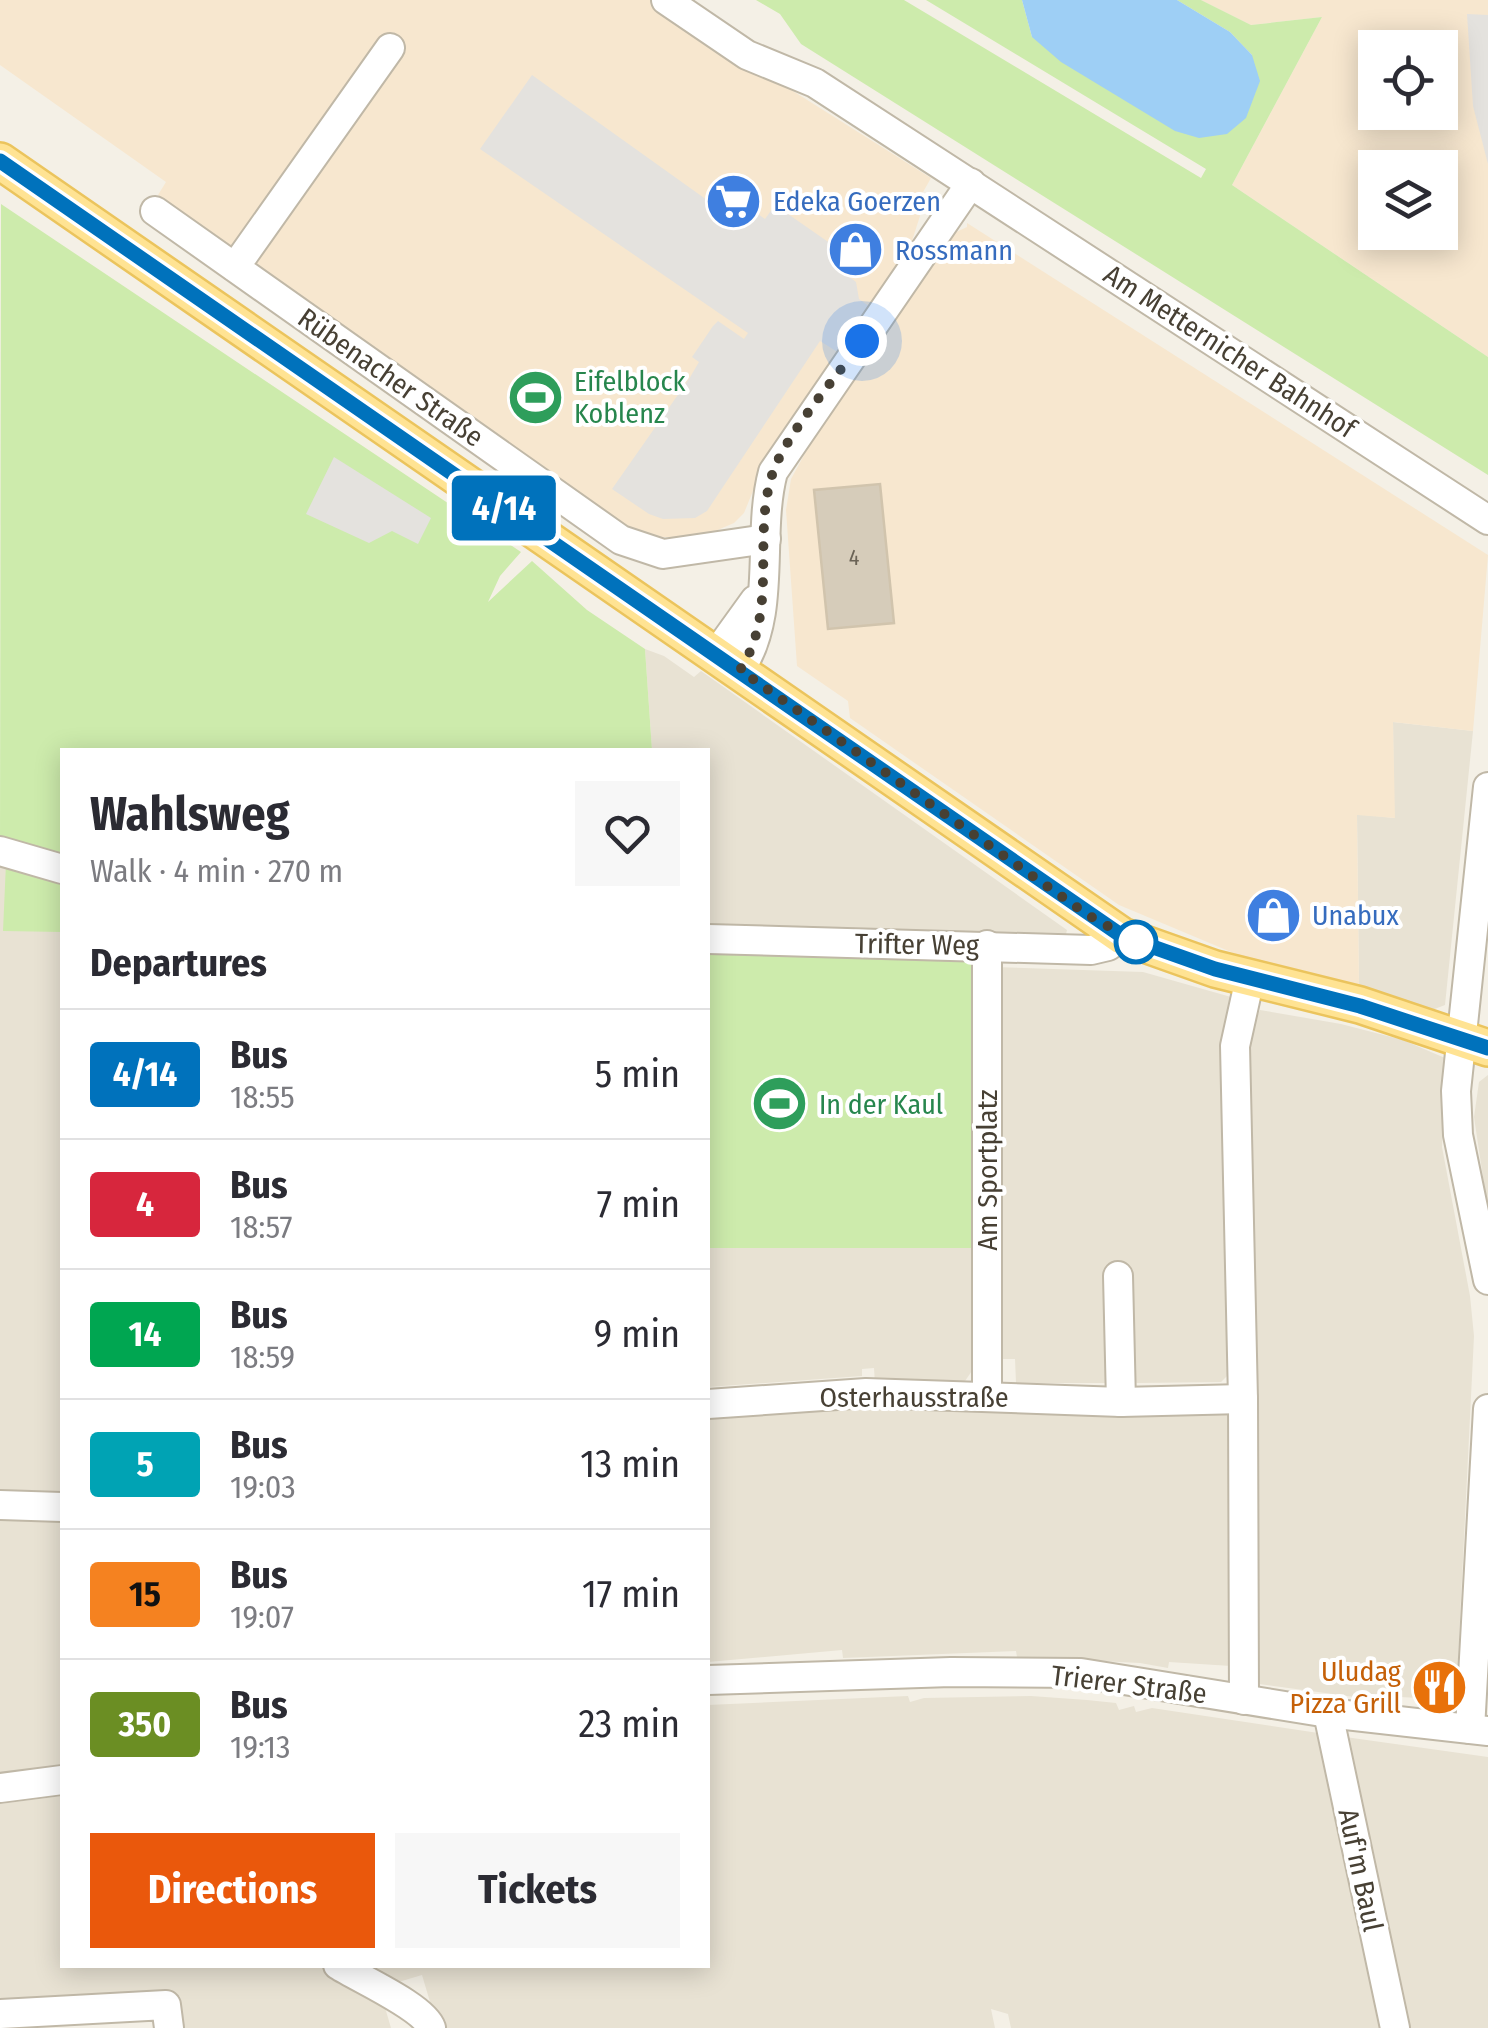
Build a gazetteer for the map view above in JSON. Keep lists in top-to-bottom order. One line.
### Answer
{"streets":{"main road":["Rübenacher Straße"],"street":["Am Metternicher Bahnhof","Trifter Weg","Am Sportplatz","Osterhausstraße","Trierer Straße","Auf'm Baul"]},"crossings":[["Rübenacher Straße","Trifter Weg"],["Trifter Weg","Am Sportplatz"],["Am Sportplatz","Osterhausstraße"],["Trierer Straße","Auf'm Baul"]],"places":{"supermarket":["Edeka Goerzen"],"shop":["Rossmann","Unabux"],"sports":["Eifelblock Koblenz","In der Kaul"],"restaurant":["Uludag Pizza Grill"]},"lines":["bus line 4/14"],"house_numbers":["4"],"page":{"on_map":"4/14","heading":[["Wahlsweg","Walk · 4 min · 270 m"],"Departures"],"list":[{"mark":"4/14","name":"Bus","note":"18:55","value":"5 min"},{"mark":"4","name":"Bus","note":"18:57","value":"7 min"},{"mark":"14","name":"Bus","note":"18:59","value":"9 min"},{"mark":"5","name":"Bus","note":"19:03","value":"13 min"},{"mark":"15","name":"Bus","note":"19:07","value":"17 min"},{"mark":"350","name":"Bus","note":"19:13","value":"23 min"}],"buttons":["Directions","Tickets"]}}
